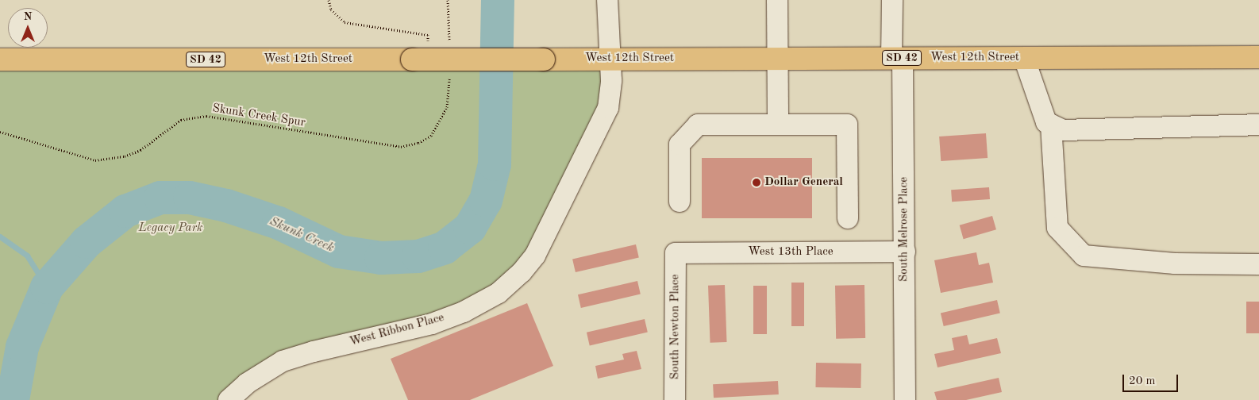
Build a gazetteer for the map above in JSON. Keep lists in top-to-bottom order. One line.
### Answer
{"streets":{"main road":["SD 42","West 12th Street"],"street":["South Melrose Place","West 13th Place","South Newton Place","West Ribbon Place"],"path":["Skunk Creek Spur"]},"crossings":[["West 12th Street","South Melrose Place"],["West 12th Street","West Ribbon Place"],["South Melrose Place","West 13th Place"],["West 13th Place","South Newton Place"]],"water":["Skunk Creek"],"parks":["Legacy Park"],"places":["Dollar General"],"scale_bar":"20 m","north":"top"}
